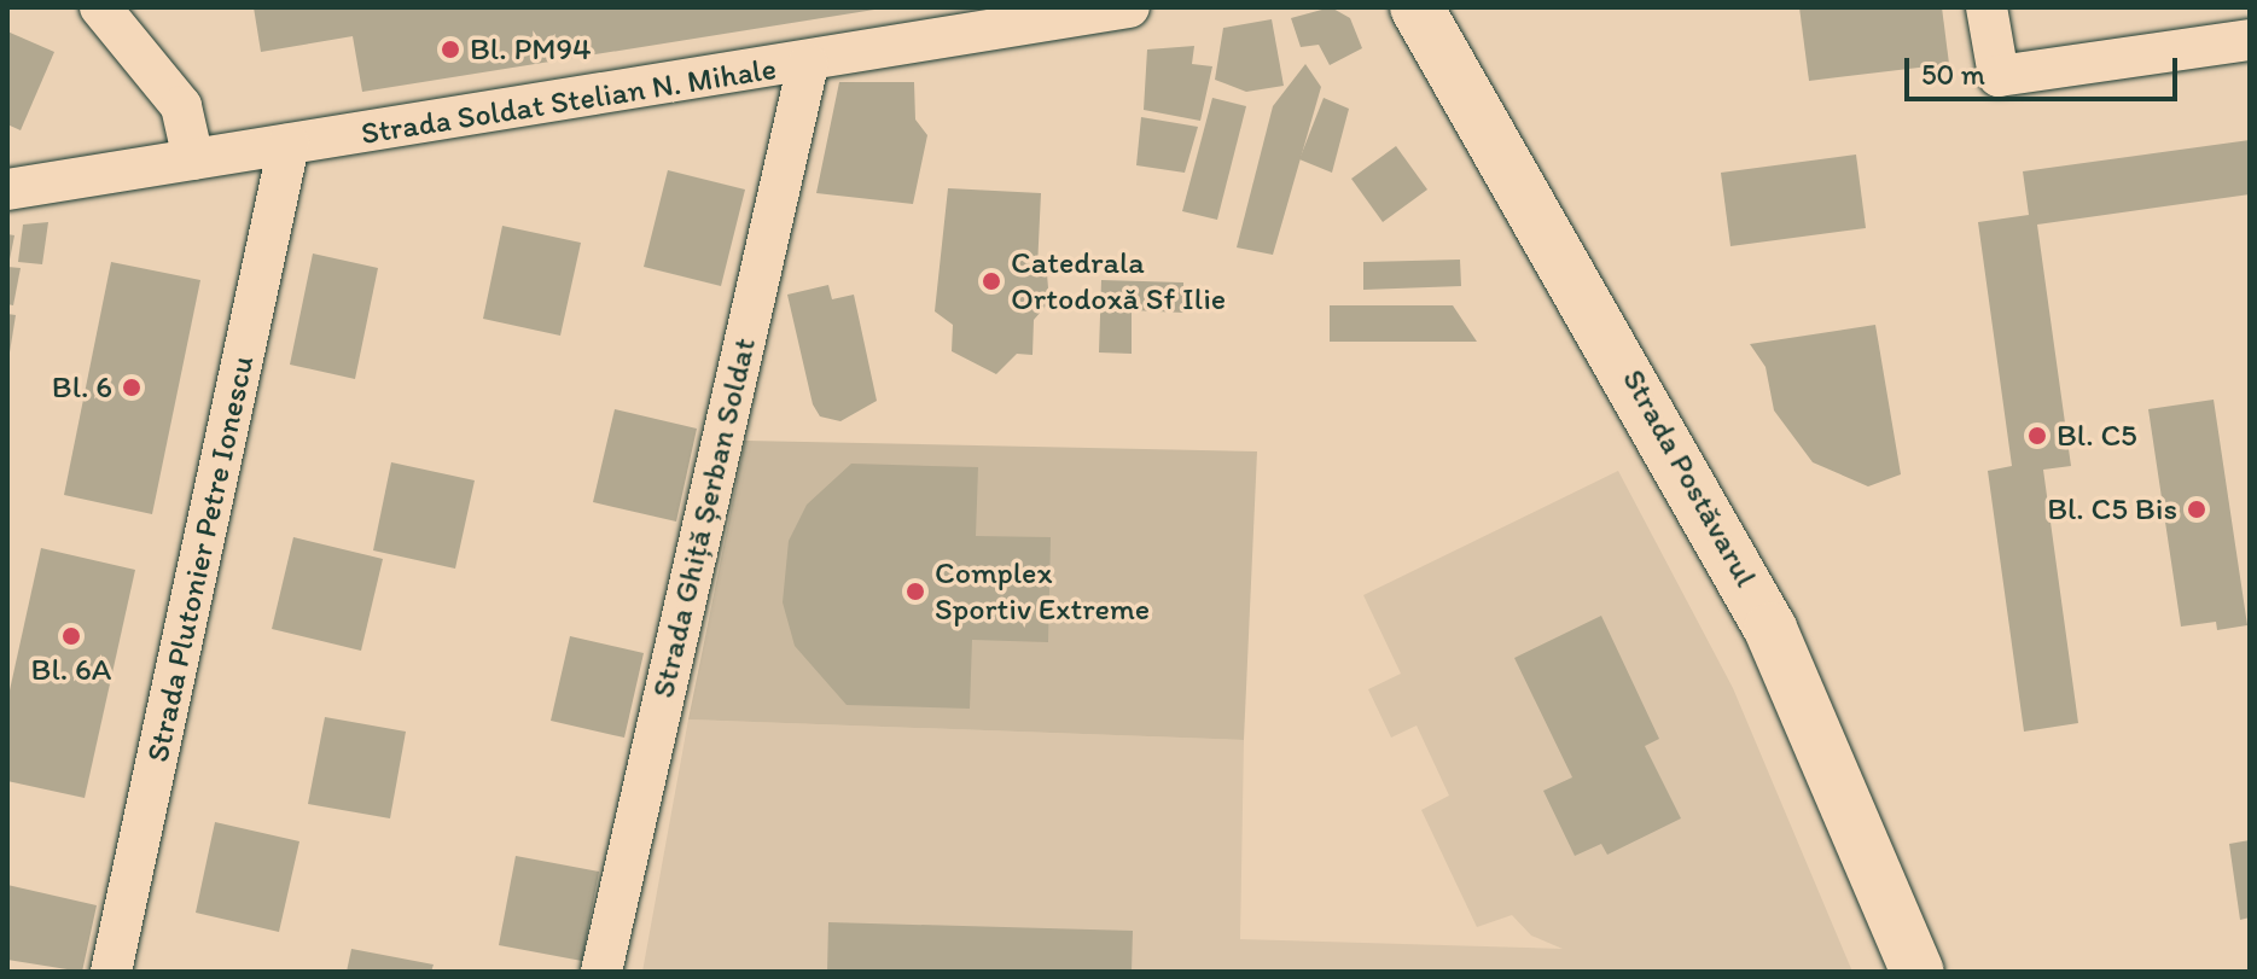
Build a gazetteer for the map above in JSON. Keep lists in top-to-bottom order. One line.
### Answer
{"streets":{"street":["Strada Soldat Stelian N. Mihale","Strada Postăvarul","Strada Ghiță Șerban Soldat","Strada Plutonier Petre Ionescu"]},"crossings":[["Strada Soldat Stelian N. Mihale","Strada Ghiță Șerban Soldat"],["Strada Soldat Stelian N. Mihale","Strada Plutonier Petre Ionescu"]],"places":["Bl. PM94","Catedrala Ortodoxă Sf Ilie","Bl. 6","Bl. C5","Bl. C5 Bis","Complex Sportiv Extreme","Bl. 6A"],"scale_bar":"50 m"}
